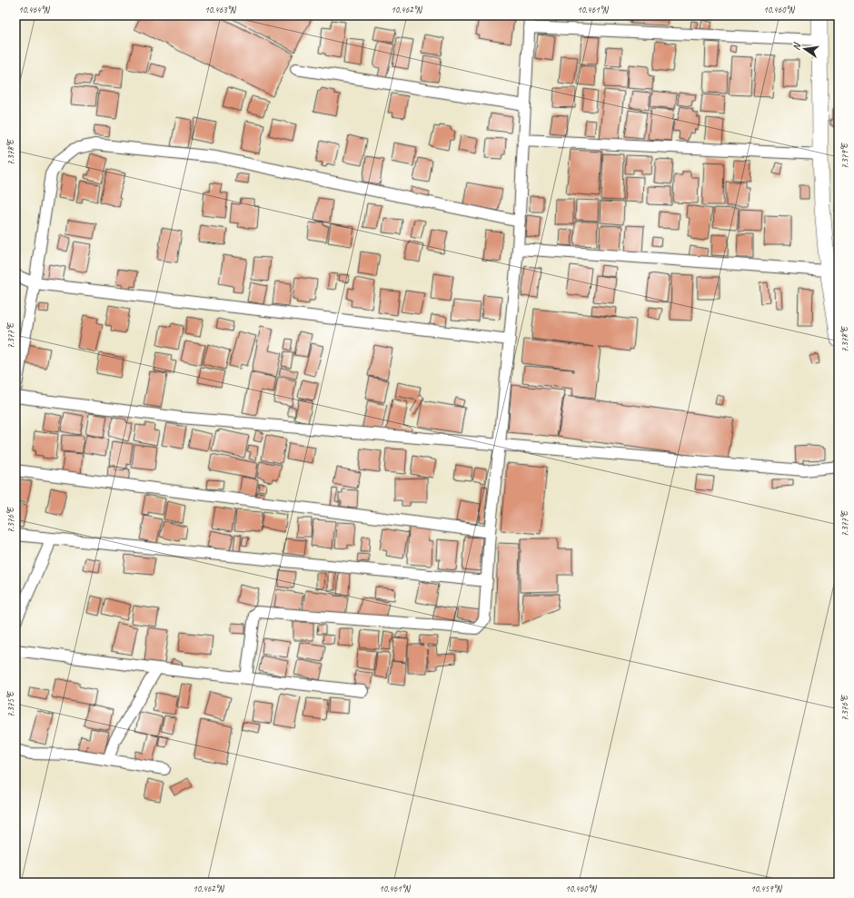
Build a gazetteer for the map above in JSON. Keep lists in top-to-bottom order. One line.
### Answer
{"north":"left","coordinates":["10.464°N","10.463°N","10.462°N","10.461°N","10.460°N","7.378°E","7.379°E","7.377°E","7.376°E","7.375°E","10.459°N"]}
